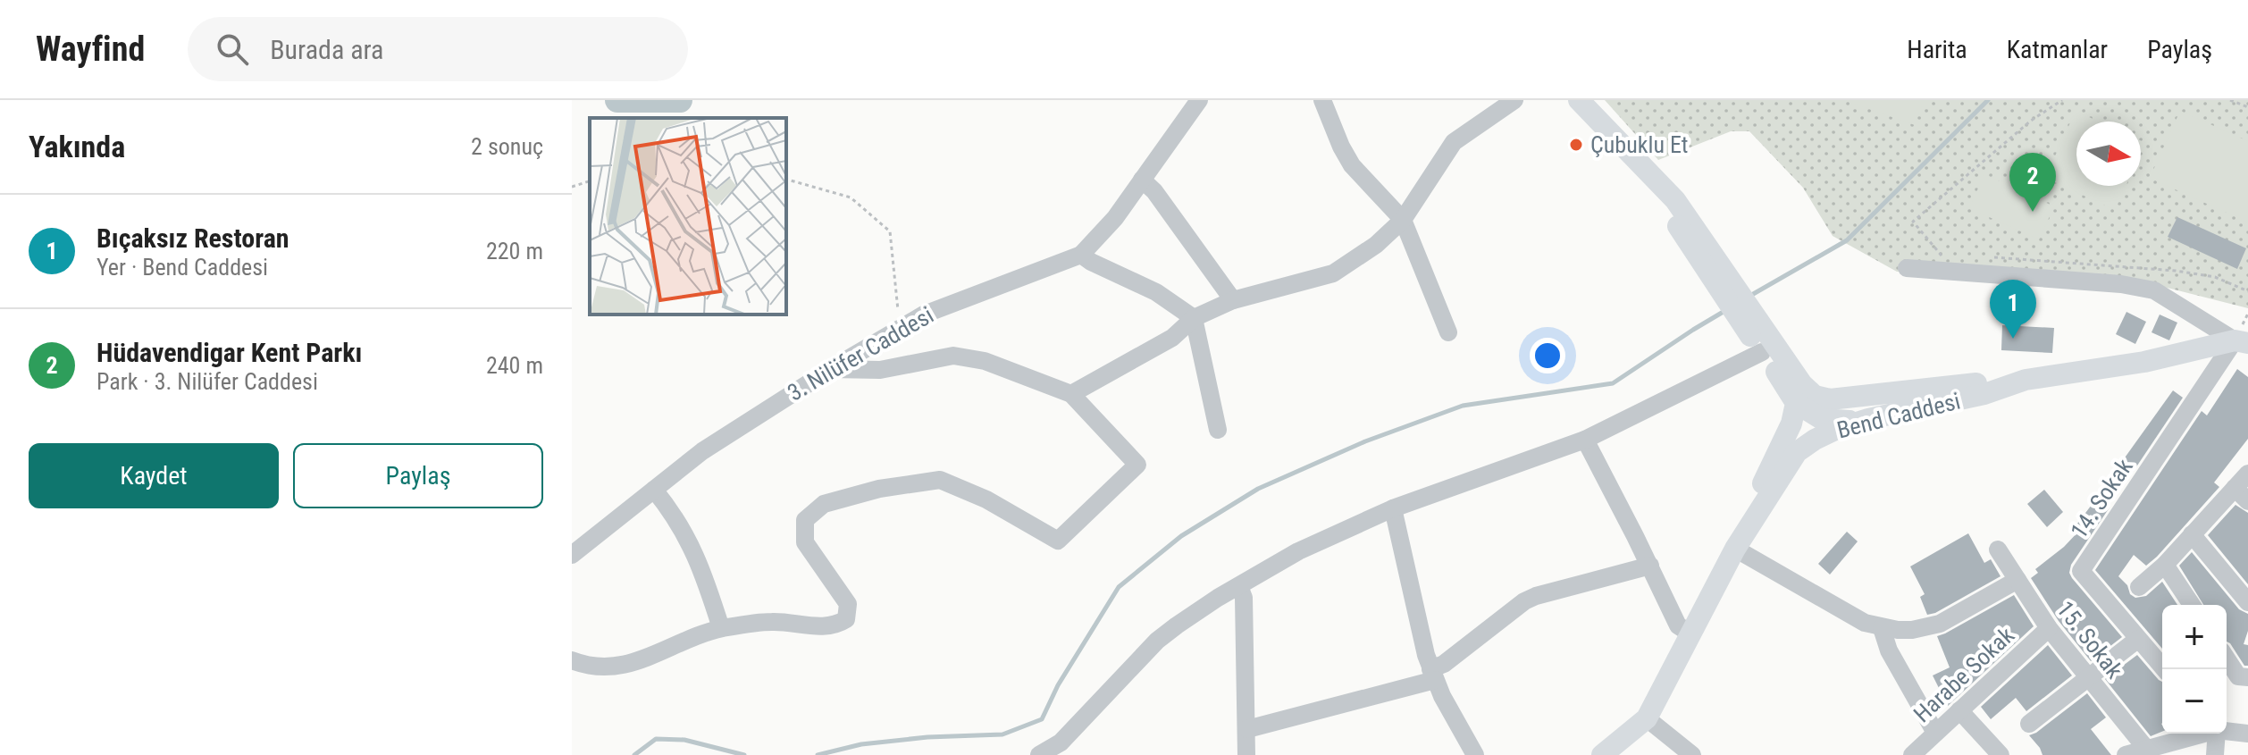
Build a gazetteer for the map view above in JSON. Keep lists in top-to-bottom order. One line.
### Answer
{"streets":{"main road":["Bend Caddesi"],"street":["3. Nilüfer Caddesi","14. Sokak","15. Sokak","Harabe Sokak"]},"crossings":[["Bend Caddesi","14. Sokak"],["15. Sokak","Harabe Sokak"]],"places":["Çubuklu Et"],"north":"right","page":{"header":"Wayfind","search":"Burada ara","nav":["Harita","Katmanlar","Paylaş"],"heading":["Yakında","2 sonuç"],"pins":["2","1"],"list":[{"mark":"1","name":"Bıçaksız Restoran","note":"Yer · Bend Caddesi","value":"220 m"},{"mark":"2","name":"Hüdavendigar Kent Parkı","note":"Park · 3. Nilüfer Caddesi","value":"240 m"}],"buttons":["Kaydet","Paylaş"],"map_buttons":["+","−"]}}
